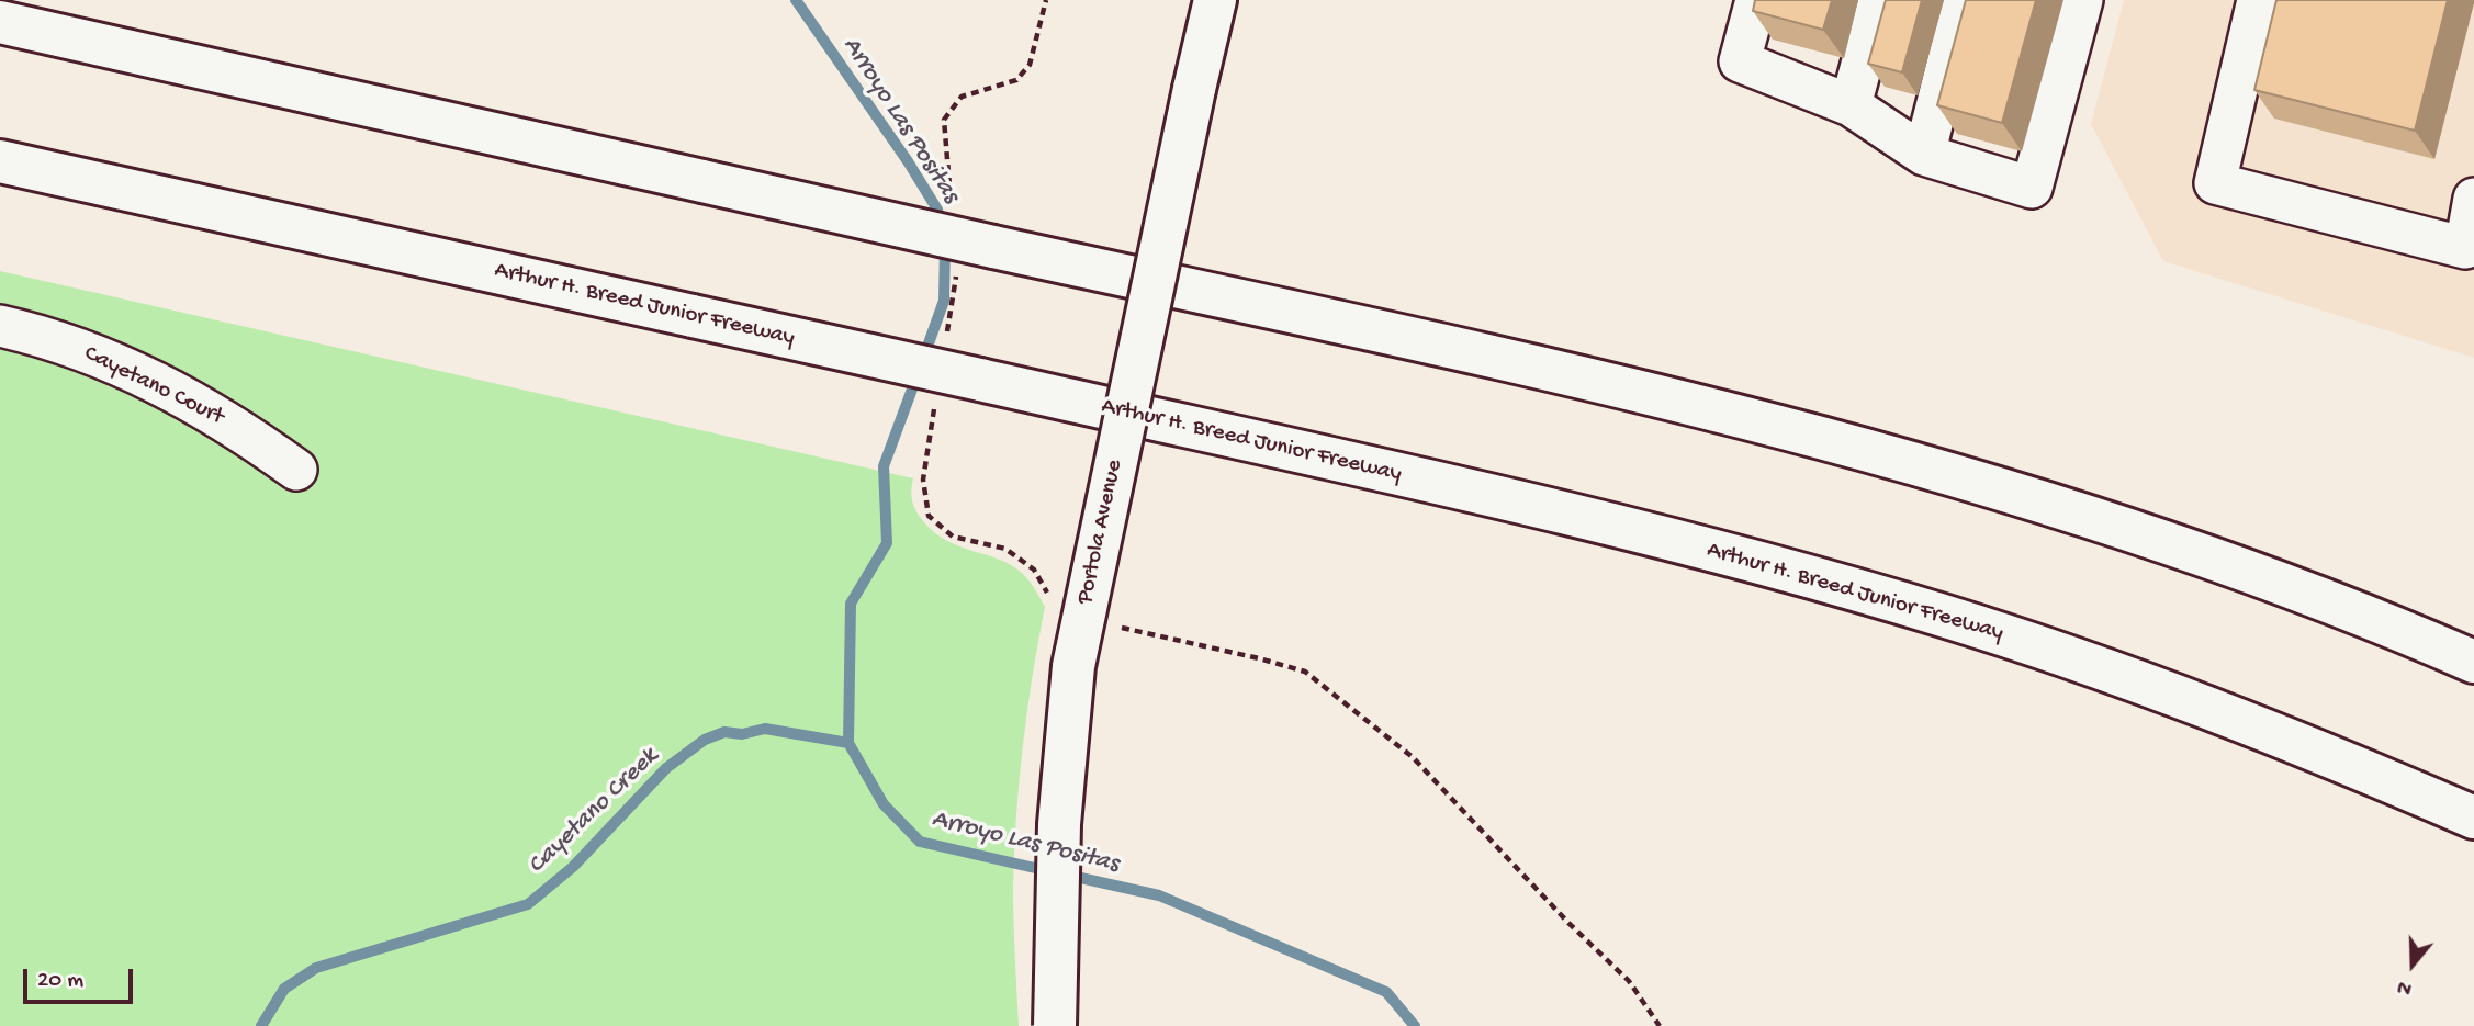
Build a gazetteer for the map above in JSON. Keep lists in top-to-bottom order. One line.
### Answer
{"streets":{"main road":["Arthur H. Breed Junior Freeway","Portola Avenue"],"street":["Cayetano Court"]},"water":["Arroyo Las Positas","Cayetano Creek"],"scale_bar":"20 m","north":"bottom"}
